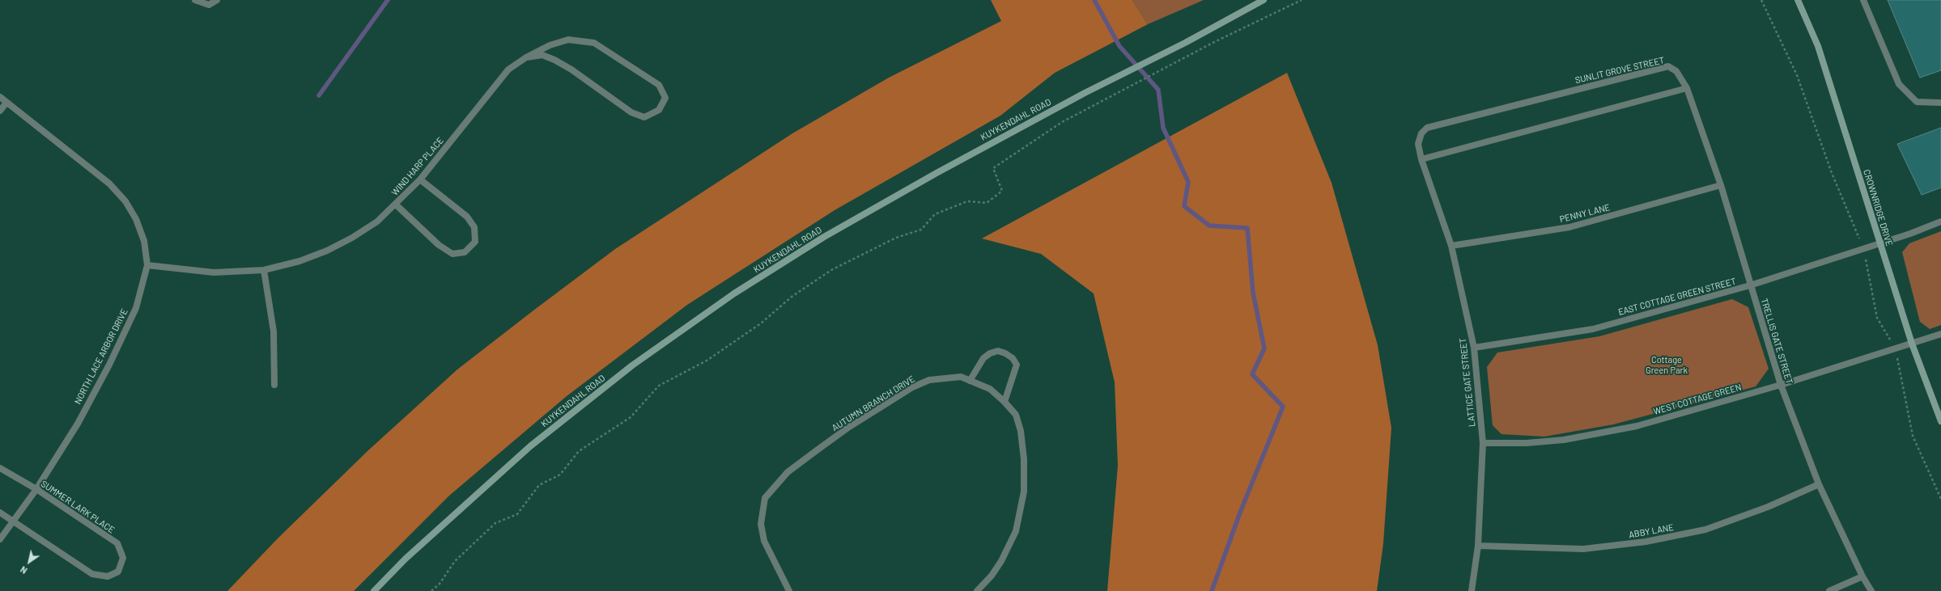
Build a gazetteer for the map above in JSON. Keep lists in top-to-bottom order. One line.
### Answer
{"streets":{"main road":["KUYKENDAHL ROAD","CROWNRIDGE DRIVE"],"street":["SUNLIT GROVE STREET","WIND HARP PLACE","PENNY LANE","EAST COTTAGE GREEN STREET","TRELLIS GATE STREET","NORTH LACE ARBOR DRIVE","LATTICE GATE STREET","WEST COTTAGE GREEN","AUTUMN BRANCH DRIVE","SUMMER LARK PLACE","ABBY LANE"]},"crossings":[["SUNLIT GROVE STREET","TRELLIS GATE STREET"],["SUNLIT GROVE STREET","LATTICE GATE STREET"],["WIND HARP PLACE","NORTH LACE ARBOR DRIVE"],["CROWNRIDGE DRIVE","EAST COTTAGE GREEN STREET"],["CROWNRIDGE DRIVE","WEST COTTAGE GREEN"],["PENNY LANE","TRELLIS GATE STREET"],["PENNY LANE","LATTICE GATE STREET"],["EAST COTTAGE GREEN STREET","TRELLIS GATE STREET"],["EAST COTTAGE GREEN STREET","LATTICE GATE STREET"],["TRELLIS GATE STREET","WEST COTTAGE GREEN"],["TRELLIS GATE STREET","ABBY LANE"],["NORTH LACE ARBOR DRIVE","SUMMER LARK PLACE"],["LATTICE GATE STREET","WEST COTTAGE GREEN"],["LATTICE GATE STREET","ABBY LANE"]],"parks":["Cottage Green Park"],"north":"bottom left"}
